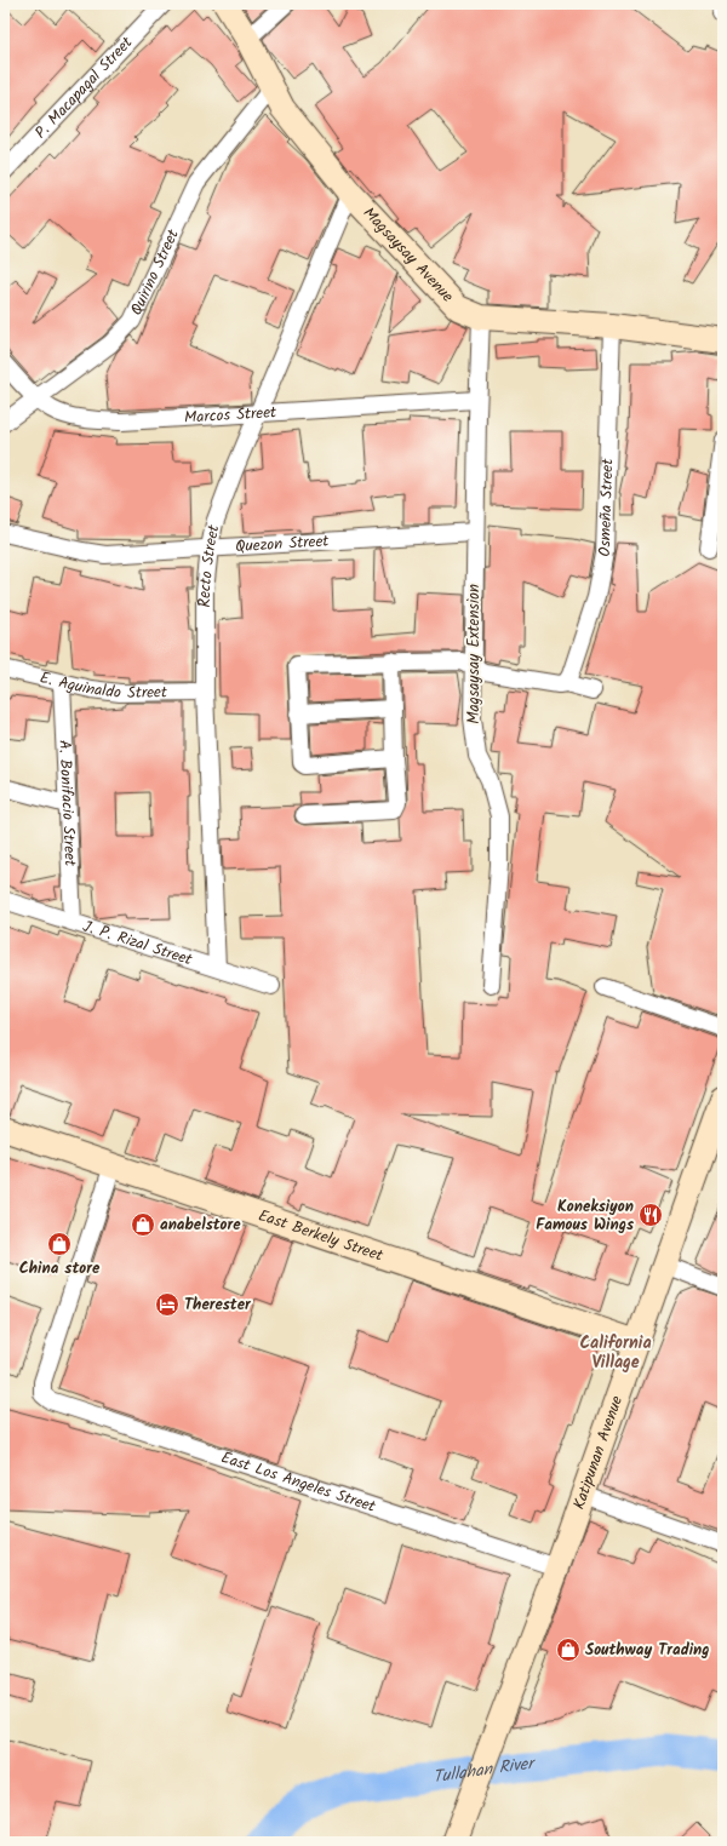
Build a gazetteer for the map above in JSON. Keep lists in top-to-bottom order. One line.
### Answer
{"streets":{"street":["P. Macapagal Street","Magsaysay Avenue","Quirino Street","Marcos Street","Osmeña Street","Quezon Street","Recto Street","Magsaysay Extension","E. Aguinaldo Street","A. Bonifacio Street","J. P. Rizal Street","East Berkely Street","Katipunan Avenue","East Los Angeles Street"]},"crossings":[["Magsaysay Avenue","Quirino Street"],["Magsaysay Avenue","Osmeña Street"],["Magsaysay Avenue","Recto Street"],["Magsaysay Avenue","Magsaysay Extension"],["Quirino Street","Marcos Street"],["Marcos Street","Recto Street"],["Marcos Street","Magsaysay Extension"],["Quezon Street","Recto Street"],["Quezon Street","Magsaysay Extension"],["Recto Street","E. Aguinaldo Street"],["Recto Street","J. P. Rizal Street"],["E. Aguinaldo Street","A. Bonifacio Street"],["A. Bonifacio Street","J. P. Rizal Street"],["East Berkely Street","Katipunan Avenue"],["East Berkely Street","East Los Angeles Street"],["Katipunan Avenue","East Los Angeles Street"]],"districts":["California Village"],"water":["Tullahan River"],"places":{"restaurant":["Koneksiyon Famous Wings"],"shop":["anabelstore","China store","Southway Trading"],"hotel":["Therester"]}}
